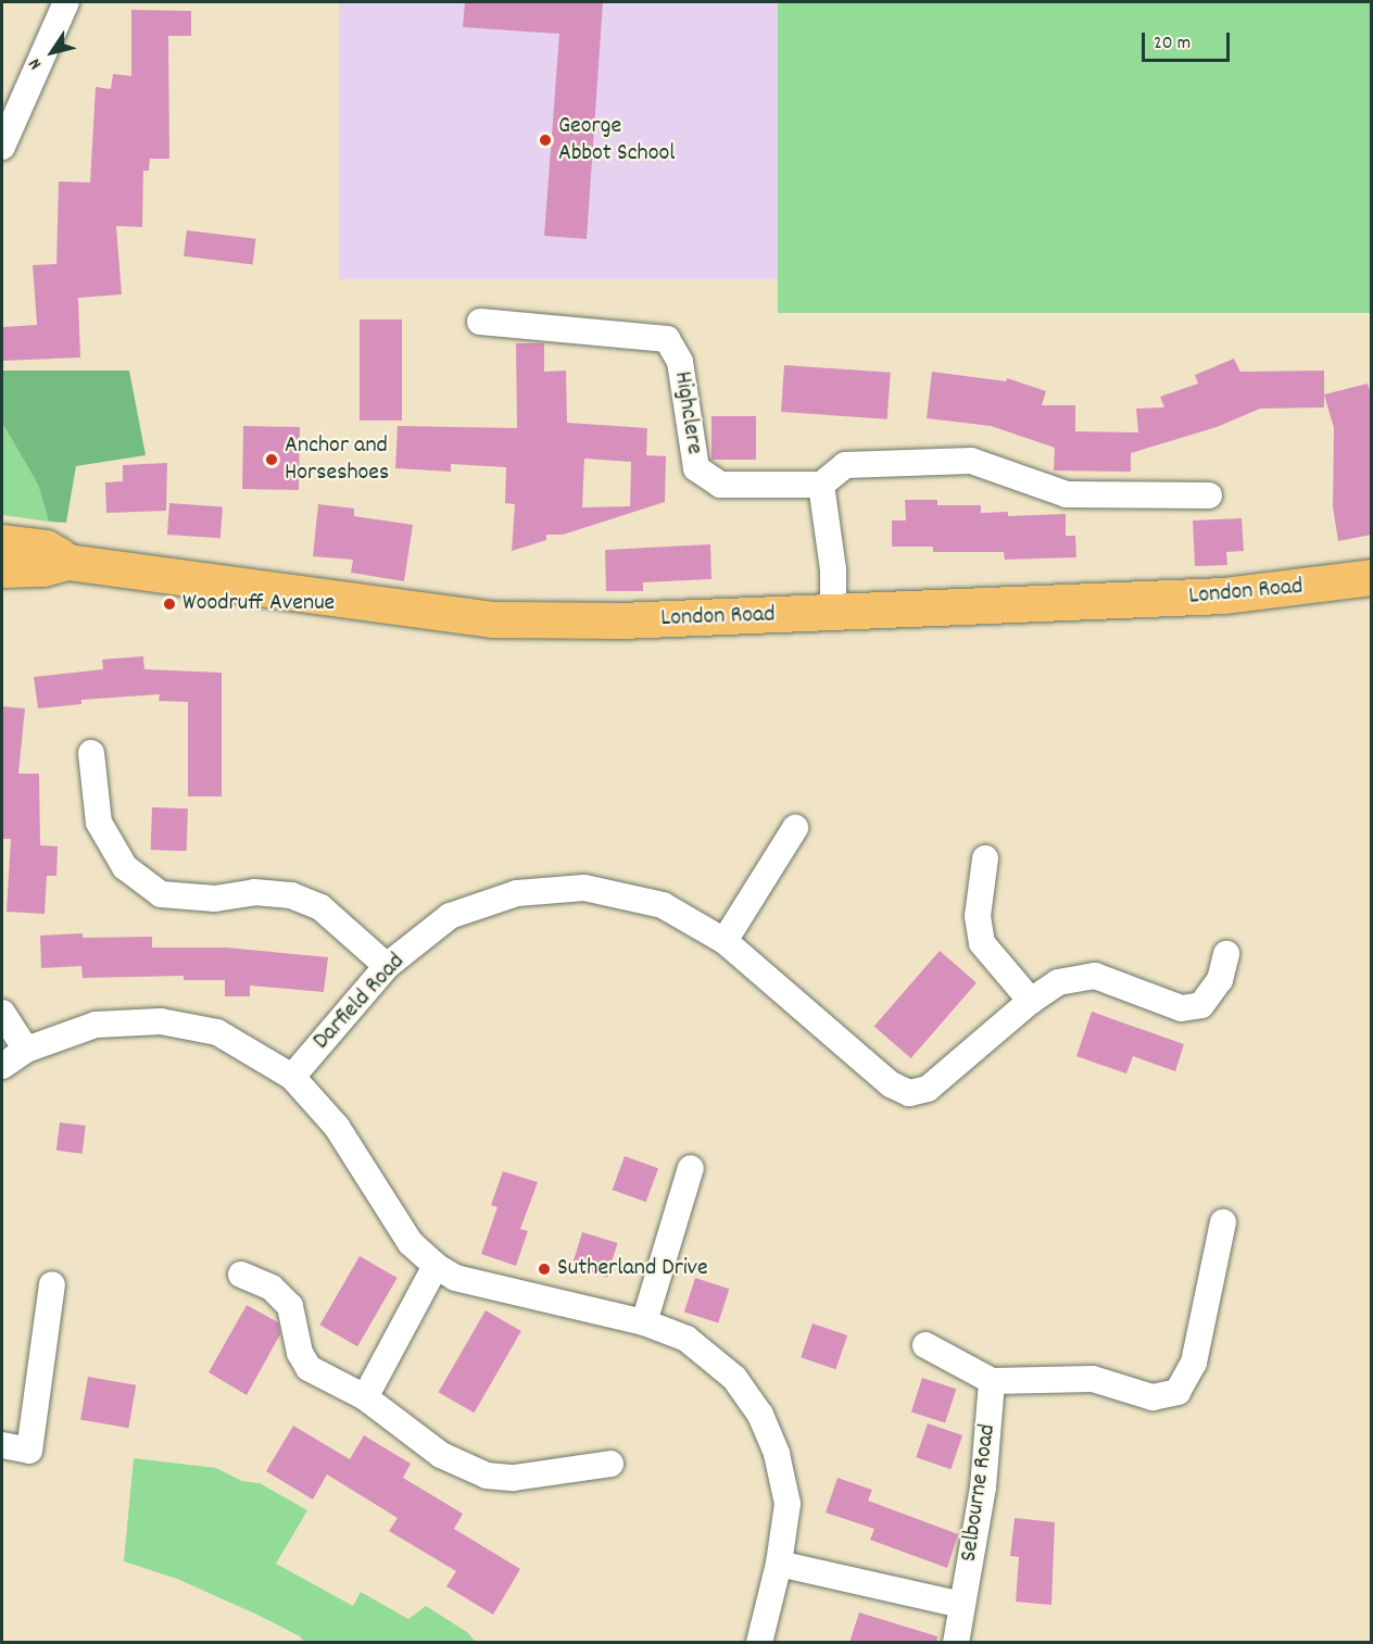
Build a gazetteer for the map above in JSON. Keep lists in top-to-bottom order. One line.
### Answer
{"streets":{"main road":["London Road"],"street":["Highclere","Darfield Road","Selbourne Road"]},"places":["George Abbot School","Anchor and Horseshoes","Woodruff Avenue","Sutherland Drive"],"scale_bar":"20 m","north":"bottom left"}
